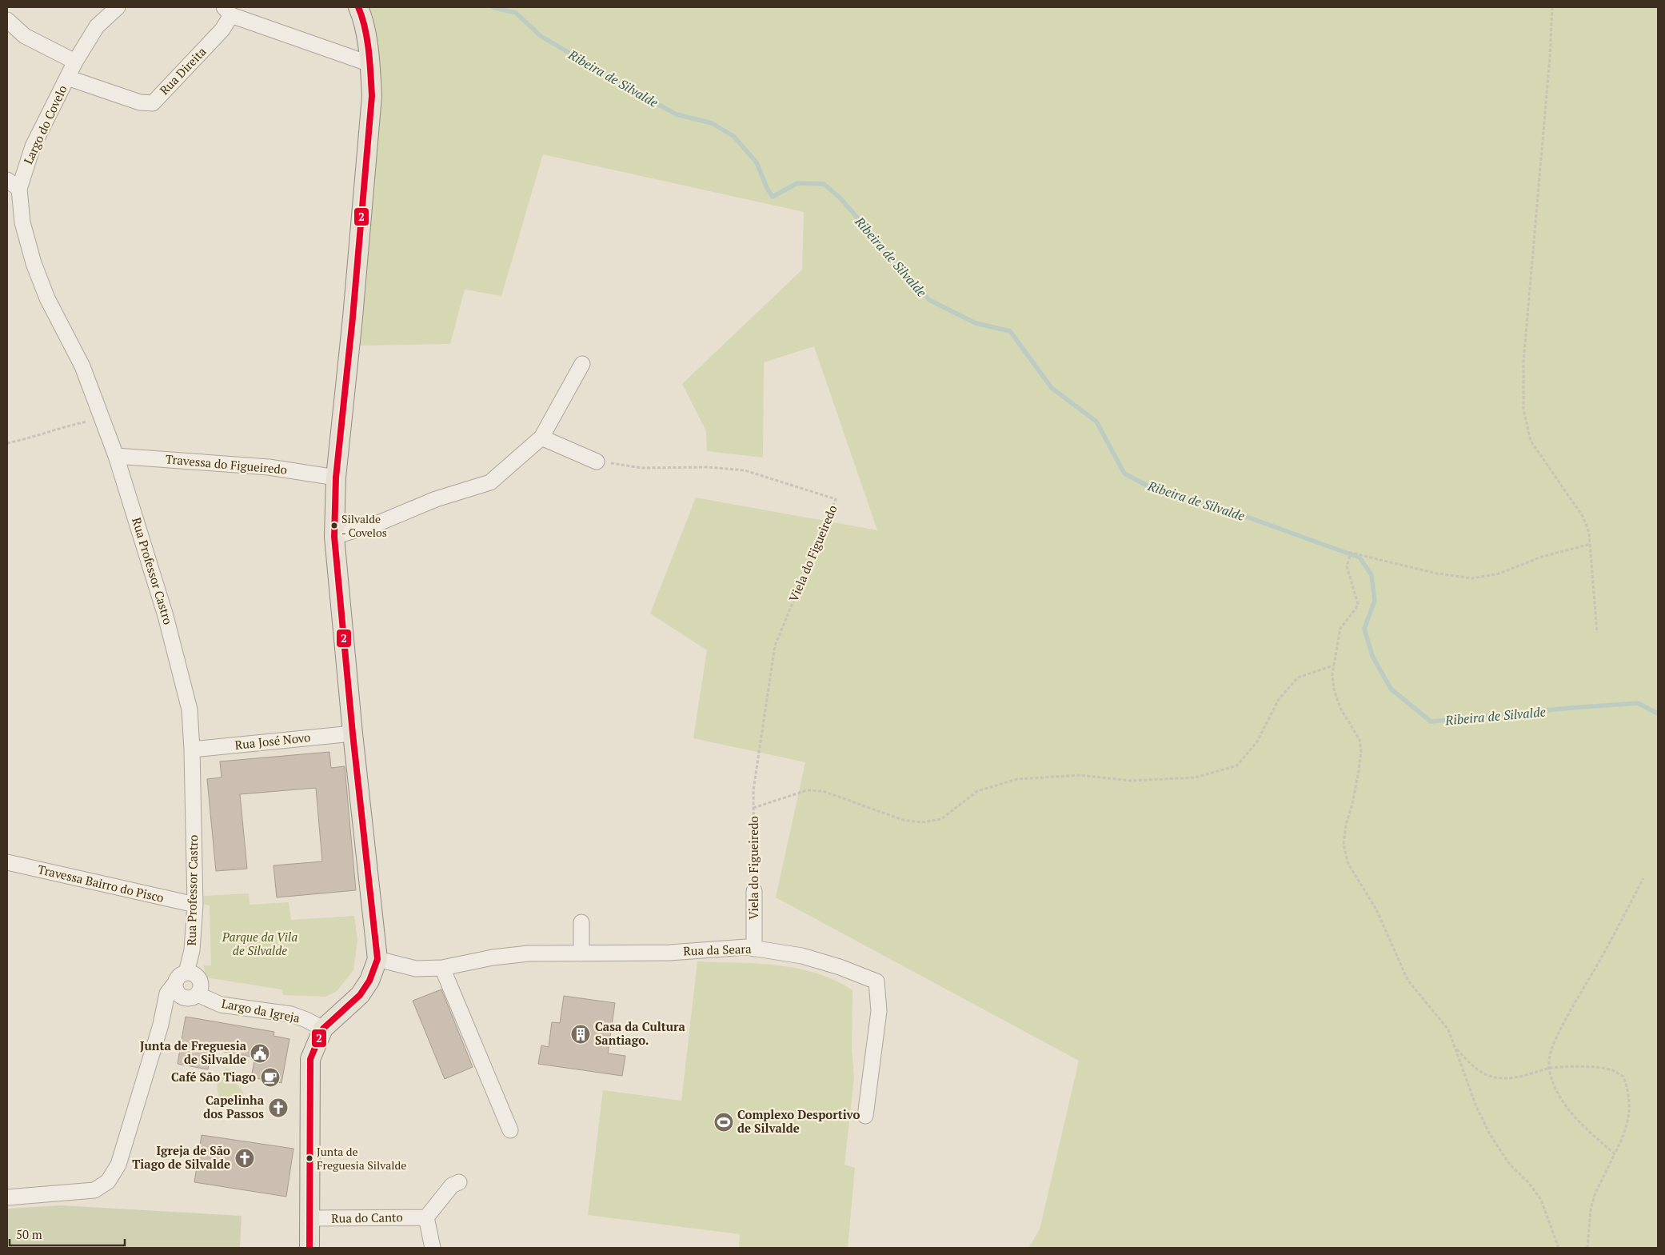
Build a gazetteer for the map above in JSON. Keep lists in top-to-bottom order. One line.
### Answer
{"streets":{"street":["Rua Direita","Largo do Covelo","Travessa do Figueiredo","Viela do Figueiredo","Rua Professor Castro","Rua José Novo","Travessa Bairro do Pisco","Rua da Seara","Largo da Igreja","Rua do Canto"]},"crossings":[["Rua Direita","Largo do Covelo"],["Largo do Covelo","Rua Professor Castro"],["Travessa do Figueiredo","Rua Professor Castro"],["Viela do Figueiredo","Rua da Seara"],["Rua Professor Castro","Rua José Novo"],["Rua Professor Castro","Travessa Bairro do Pisco"],["Rua Professor Castro","Largo da Igreja"]],"water":["Ribeira de Silvalde"],"parks":["Parque da Vila de Silvalde"],"places":{"other":["Silvalde - Covelos","Junta de Freguesia Silvalde"],"building":["Casa da Cultura Santiago."],"public building":["Junta de Freguesia de Silvalde"],"cafe":["Café São Tiago"],"church":["Capelinha dos Passos","Igreja de São Tiago de Silvalde"],"sports":["Complexo Desportivo de Silvalde"]},"lines":["transit line 2"],"scale_bar":"50 m"}
